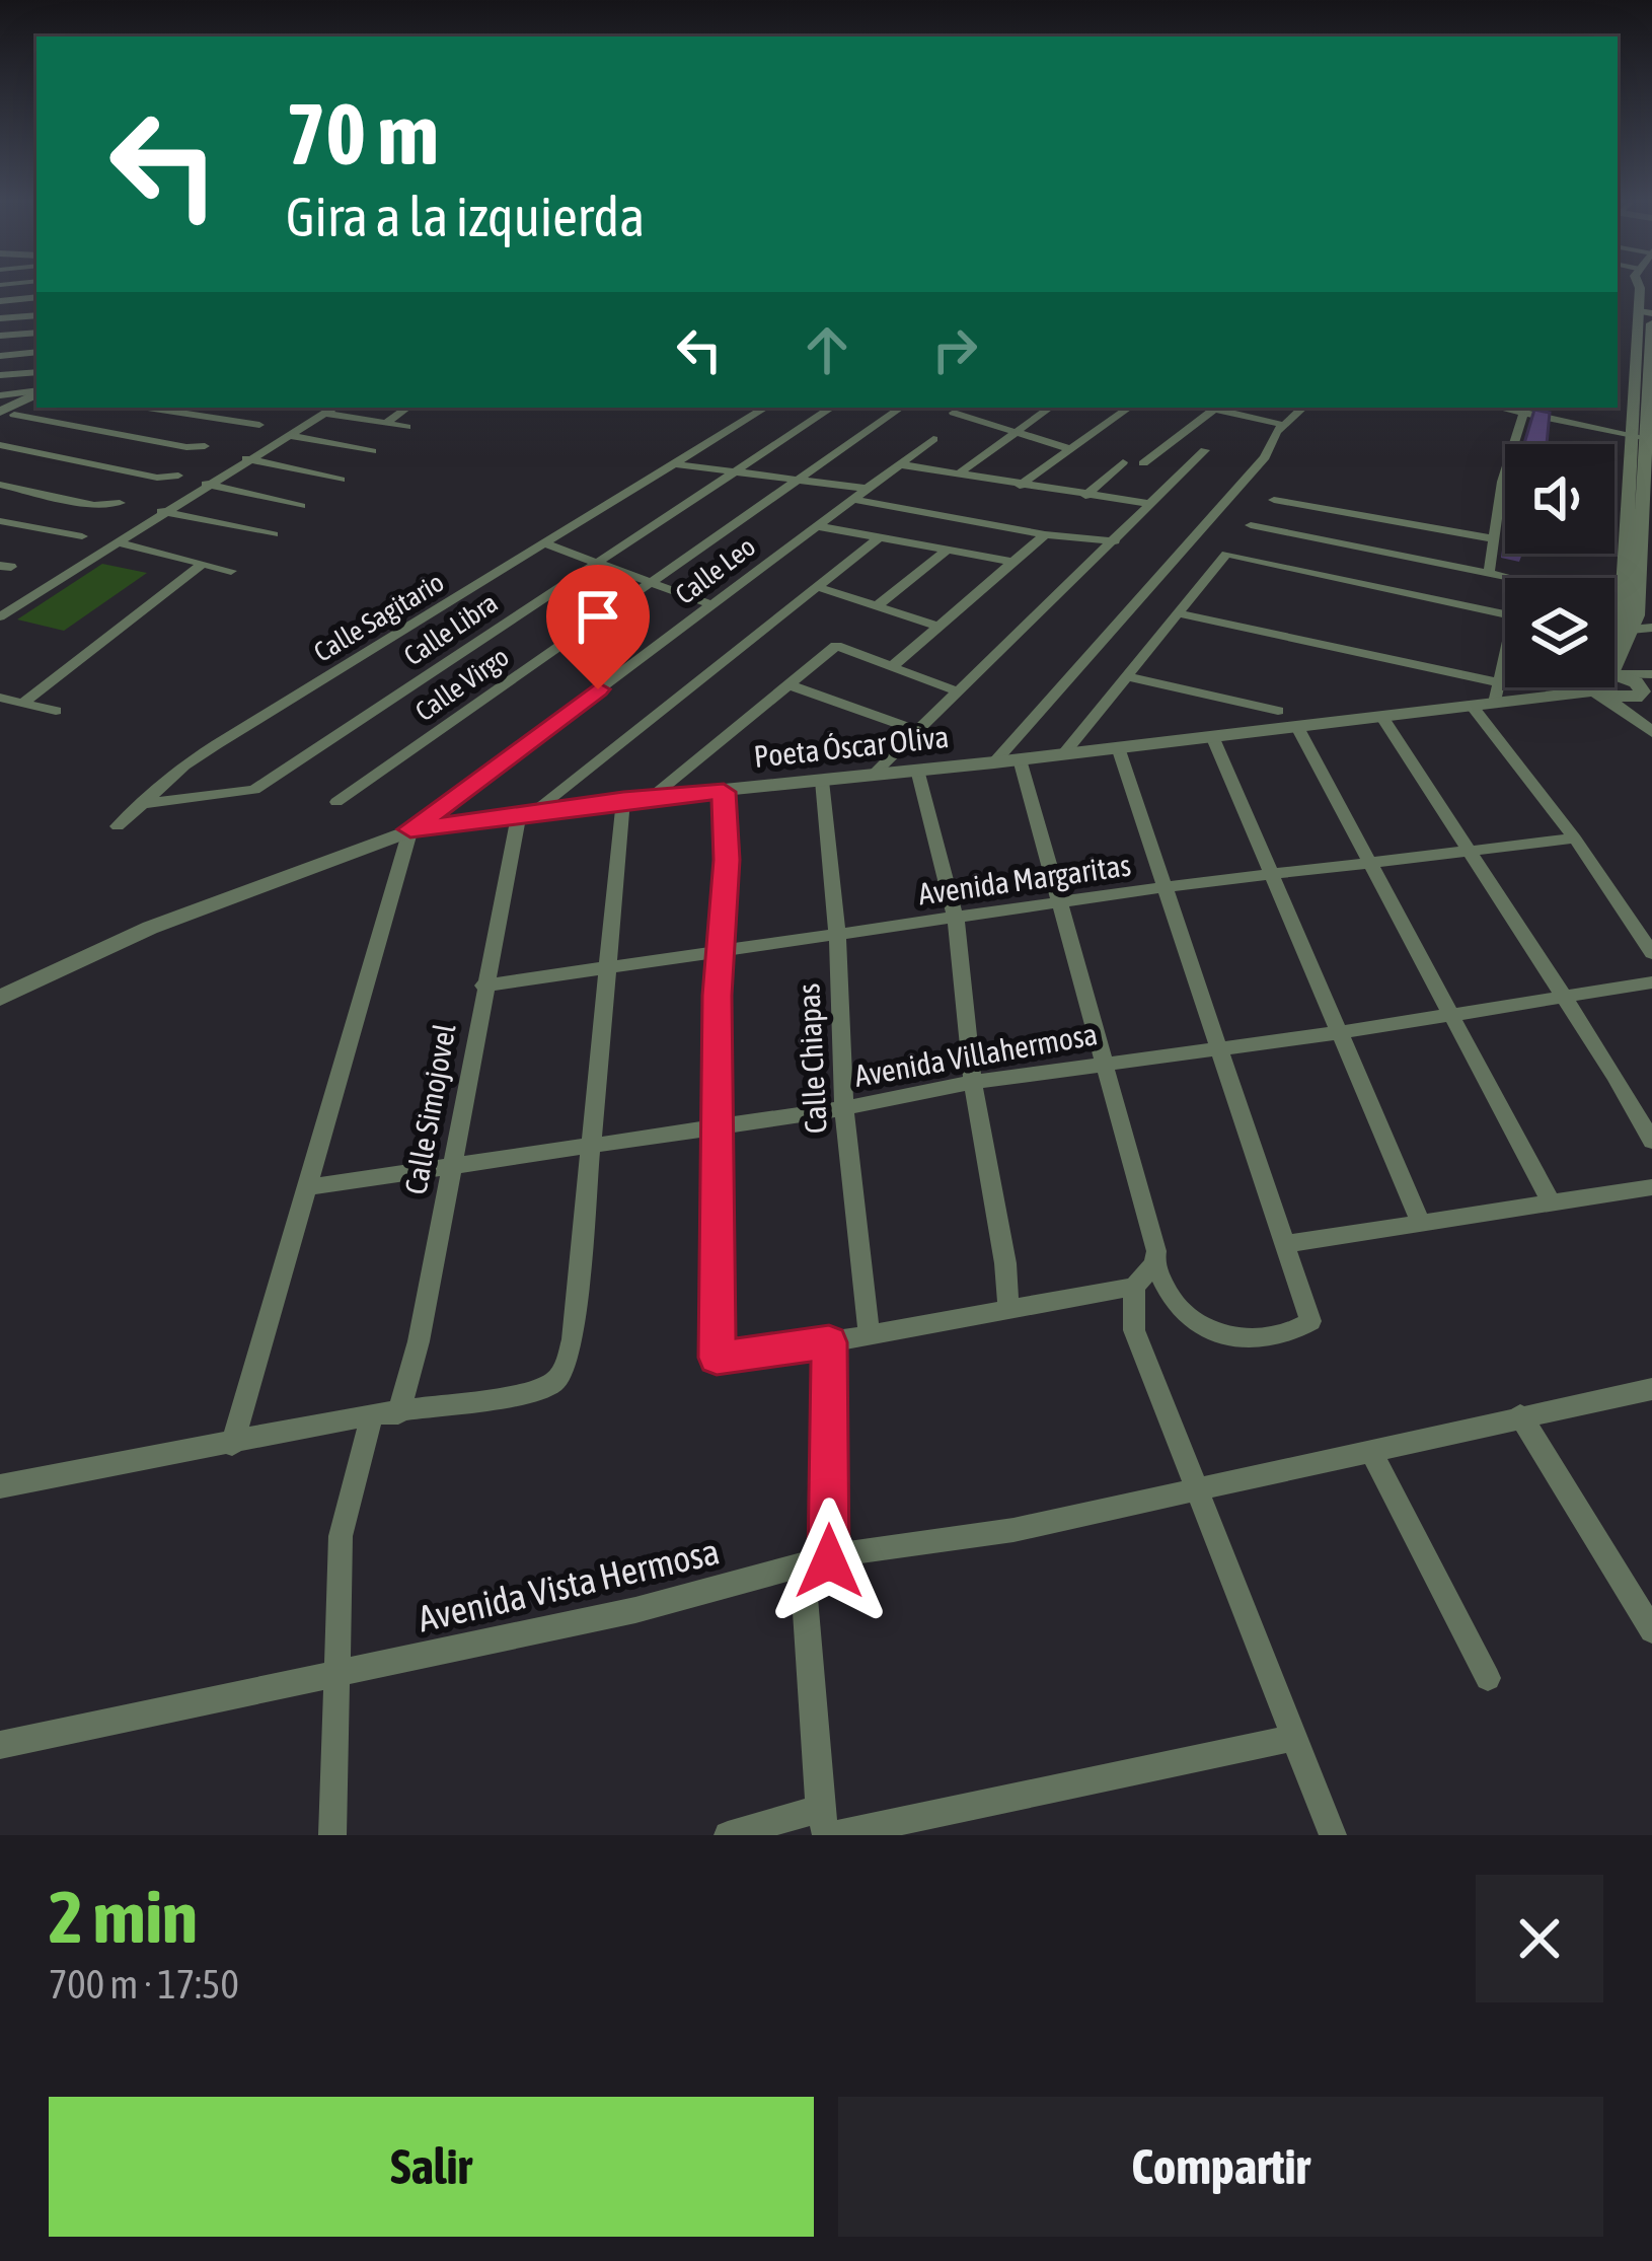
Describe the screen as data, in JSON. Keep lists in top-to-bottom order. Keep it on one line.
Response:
{"streets":{"street":["Calle Leo","Calle Sagitario","Calle Libra","Calle Virgo","Poeta Óscar Oliva","Avenida Margaritas","Avenida Villahermosa","Calle Chiapas","Calle Simojovel","Avenida Vista Hermosa"]},"crossings":[["Calle Leo","Poeta Óscar Oliva"],["Calle Sagitario","Calle Libra"],["Poeta Óscar Oliva","Calle Chiapas"],["Poeta Óscar Oliva","Calle Simojovel"],["Avenida Margaritas","Calle Chiapas"],["Avenida Margaritas","Calle Simojovel"],["Avenida Villahermosa","Calle Chiapas"],["Avenida Villahermosa","Calle Simojovel"],["Calle Simojovel","Avenida Vista Hermosa"]],"page":{"turn":["70 m","Gira a la izquierda"],"heading":["2 min","700 m · 17:50"],"buttons":["Salir","Compartir"]}}
